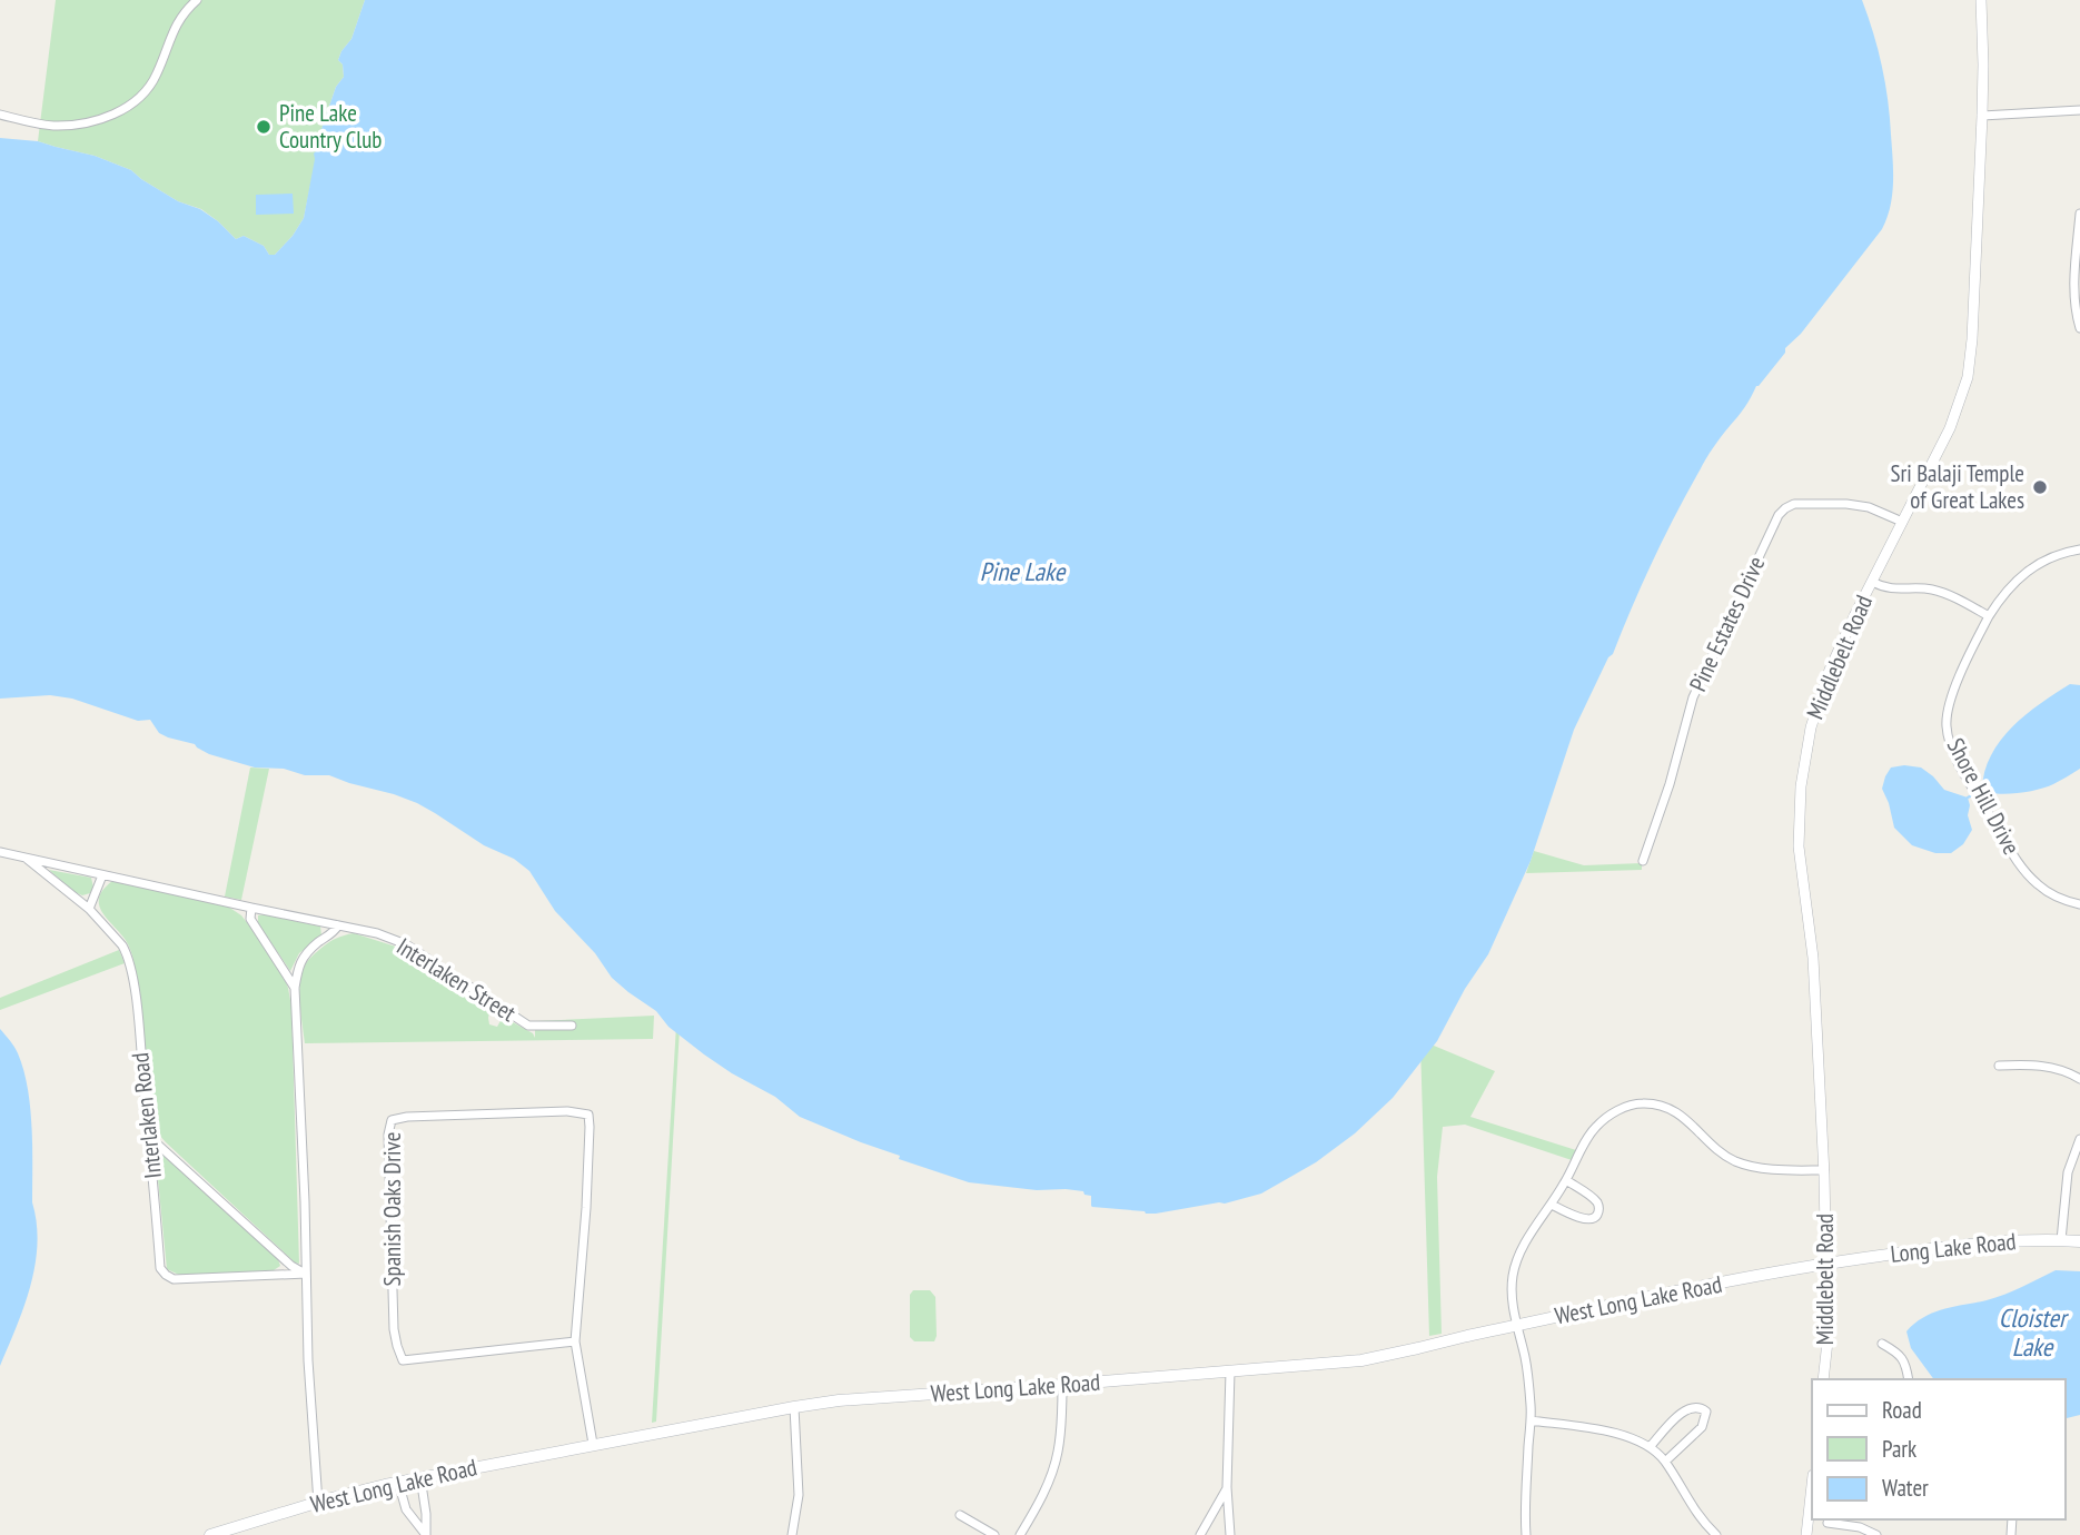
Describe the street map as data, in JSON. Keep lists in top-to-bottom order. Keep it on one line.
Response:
{"streets":{"main road":["Long Lake Road","West Long Lake Road"],"street":["Pine Estates Drive","Middlebelt Road","Shore Hill Drive","Interlaken Street","Interlaken Road","Spanish Oaks Drive"]},"crossings":[["Pine Estates Drive","Middlebelt Road"],["Middlebelt Road","Long Lake Road"],["Middlebelt Road","West Long Lake Road"],["Interlaken Street","Interlaken Road"],["Spanish Oaks Drive","West Long Lake Road"],["Long Lake Road","West Long Lake Road"]],"water":["Pine Lake","Cloister Lake"],"places":["Pine Lake Country Club","Sri Balaji Temple of Great Lakes"],"legend":["Road","Park","Water"]}
